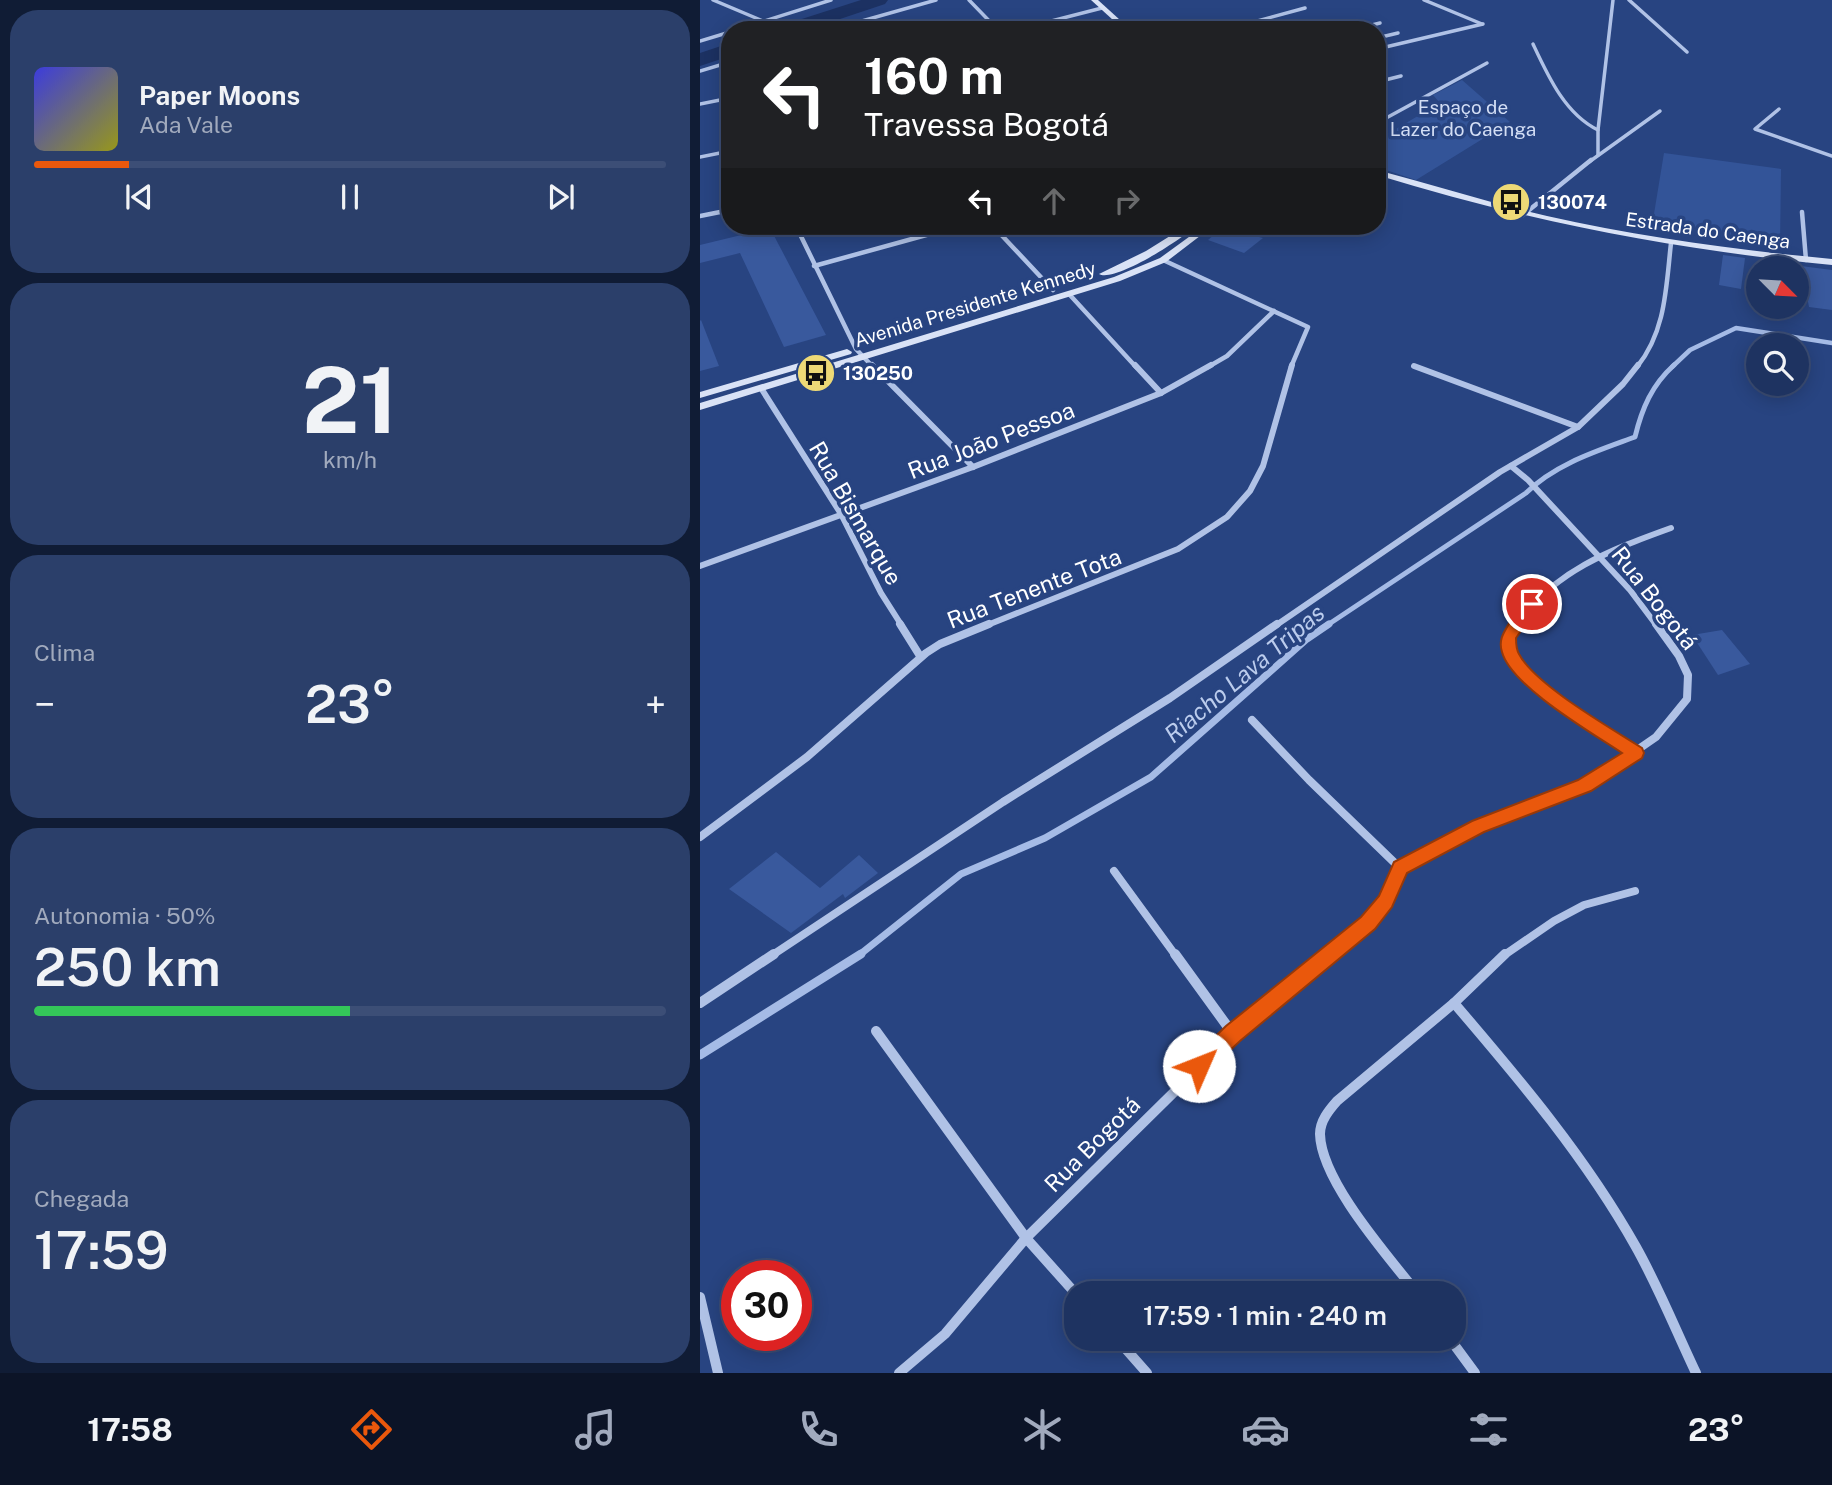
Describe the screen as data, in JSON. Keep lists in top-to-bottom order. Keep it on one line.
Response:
{"streets":{"main road":["Estrada do Caenga","Avenida Presidente Kennedy"],"street":["Rua João Pessoa","Rua Bismarque","Rua Tenente Tota","Rua Bogotá"]},"crossings":[["Avenida Presidente Kennedy","Rua Bismarque"],["Rua João Pessoa","Rua Bismarque"],["Rua João Pessoa","Rua Tenente Tota"],["Rua Bismarque","Rua Tenente Tota"]],"water":["Riacho Lava Tripas"],"parks":["Espaço de Lazer do Caenga"],"places":{"bus stop":["130074","130250"]},"north":"bottom right","page":{"turn":["160 m","Travessa Bogotá"],"song":["Paper Moons","Ada Vale"],"tile":[["21","km/h"],"Clima",["Autonomia · 50%","250 km"],["Chegada","17:59"]],"heat":["−","23°","+"],"limit":"30","trip":"17:59 · 1 min · 240 m","tabs":["17:58","23°"]}}
